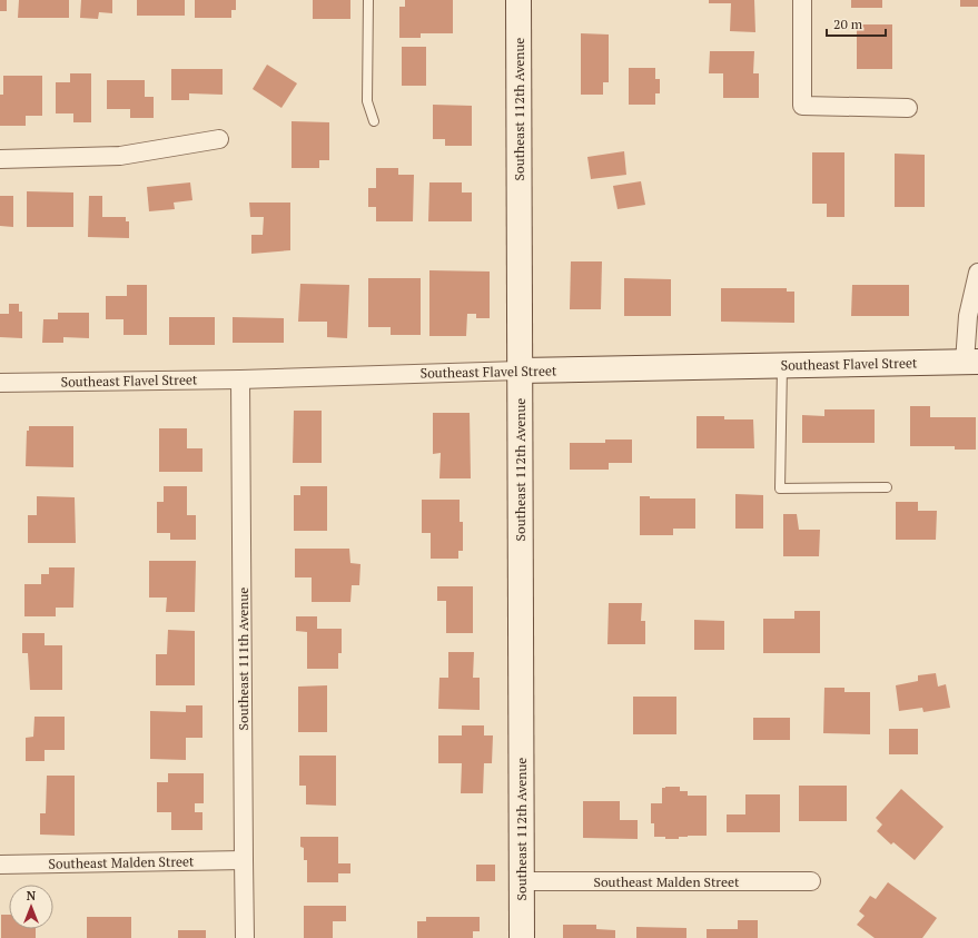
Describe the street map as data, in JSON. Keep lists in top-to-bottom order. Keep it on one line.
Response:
{"streets":{"main road":["Southeast 112th Avenue","Southeast Flavel Street"],"street":["Southeast 111th Avenue","Southeast Malden Street"]},"crossings":[["Southeast 112th Avenue","Southeast Flavel Street"],["Southeast 112th Avenue","Southeast Malden Street"],["Southeast Flavel Street","Southeast 111th Avenue"],["Southeast 111th Avenue","Southeast Malden Street"]],"scale_bar":"20 m","north":"top"}
